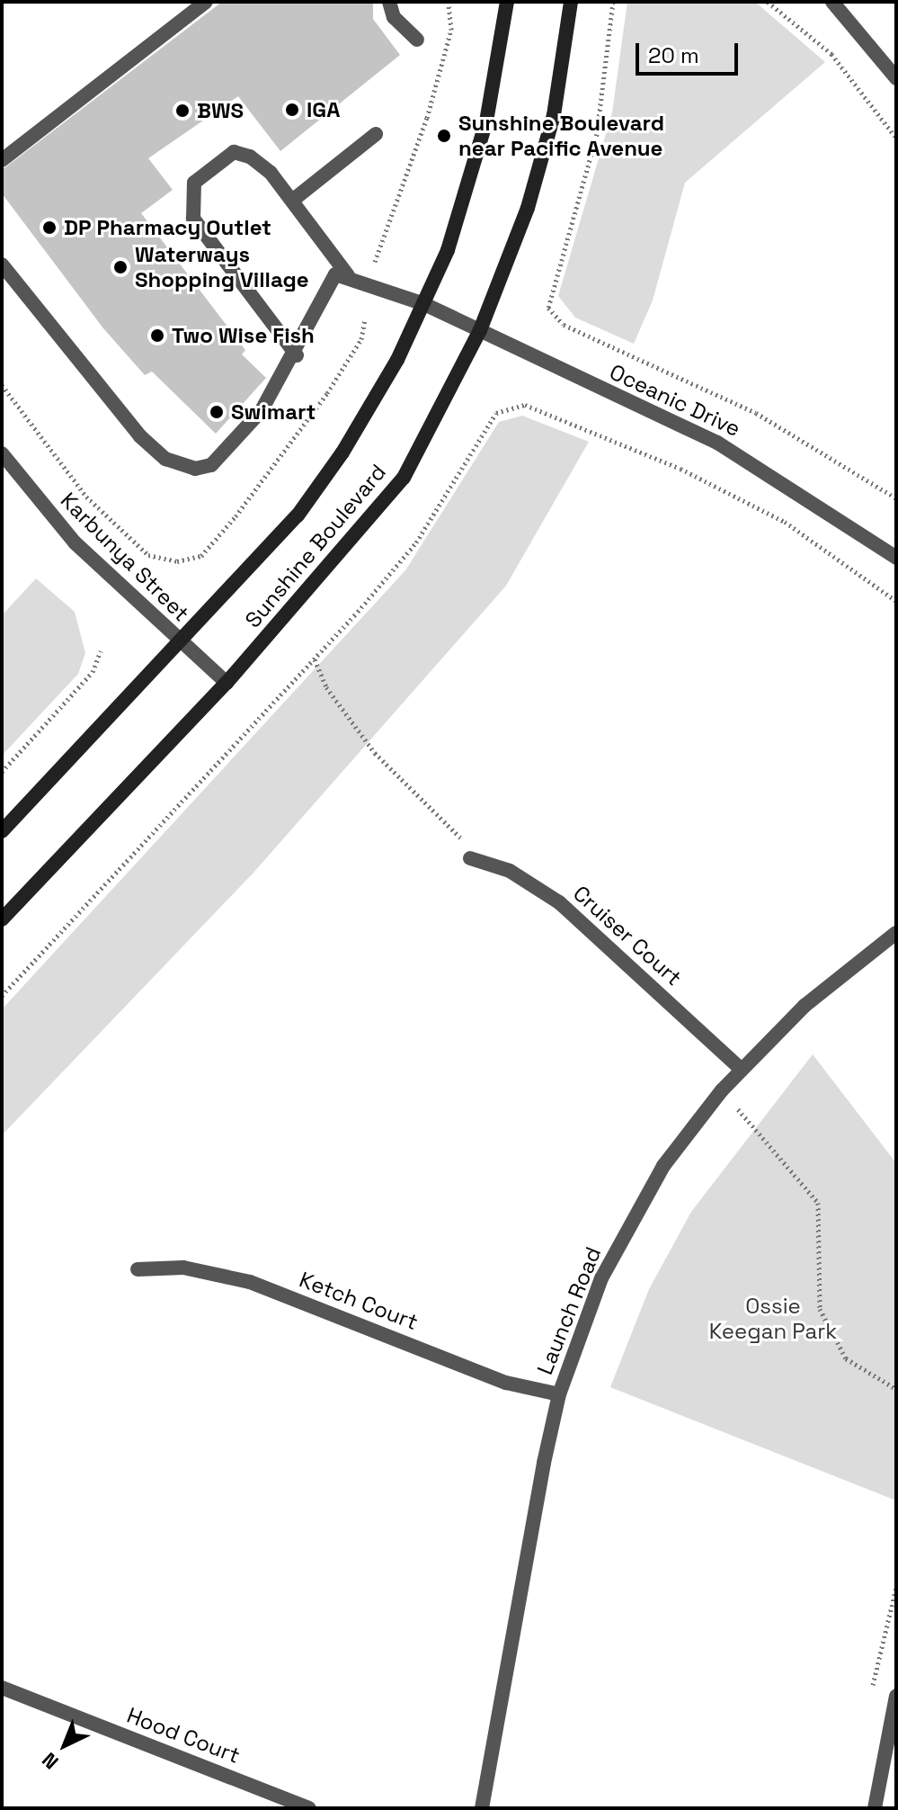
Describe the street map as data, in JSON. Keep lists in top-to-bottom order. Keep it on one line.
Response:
{"streets":{"main road":["Sunshine Boulevard"],"street":["Oceanic Drive","Karbunya Street","Cruiser Court","Ketch Court","Launch Road","Hood Court"]},"crossings":[["Oceanic Drive","Sunshine Boulevard"],["Sunshine Boulevard","Karbunya Street"],["Cruiser Court","Launch Road"],["Ketch Court","Launch Road"]],"parks":["Ossie Keegan Park"],"places":["IGA","BWS","Sunshine Boulevard near Pacific Avenue","DP Pharmacy Outlet","Waterways Shopping Village","Two Wise Fish","Swimart"],"scale_bar":"20 m","north":"bottom left"}
